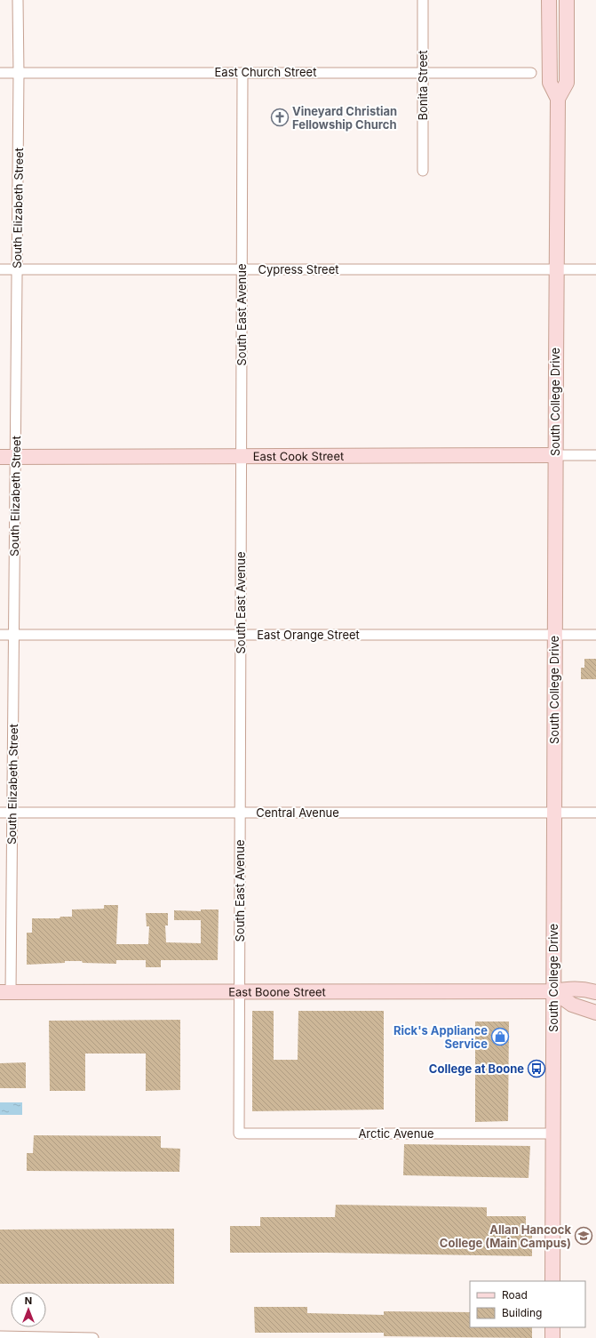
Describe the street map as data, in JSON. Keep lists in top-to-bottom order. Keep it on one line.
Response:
{"streets":{"street":["East Church Street","Bonita Street","South Elizabeth Street","Cypress Street","South East Avenue","South College Drive","East Cook Street","East Orange Street","Central Avenue","East Boone Street","Arctic Avenue"]},"crossings":[["East Church Street","Bonita Street"],["East Church Street","South Elizabeth Street"],["East Church Street","South East Avenue"],["South Elizabeth Street","Cypress Street"],["South Elizabeth Street","East Cook Street"],["South Elizabeth Street","East Orange Street"],["South Elizabeth Street","Central Avenue"],["South Elizabeth Street","East Boone Street"],["Cypress Street","South East Avenue"],["Cypress Street","South College Drive"],["South East Avenue","East Cook Street"],["South East Avenue","East Orange Street"],["South East Avenue","Central Avenue"],["South East Avenue","East Boone Street"],["South East Avenue","Arctic Avenue"],["South College Drive","East Cook Street"],["South College Drive","East Orange Street"],["South College Drive","Central Avenue"],["South College Drive","East Boone Street"],["South College Drive","Arctic Avenue"]],"places":{"church":["Vineyard Christian Fellowship Church"],"shop":["Rick's Appliance Service"],"bus stop":["College at Boone"],"school or university":["Allan Hancock College (Main Campus)"]},"legend":["Road","Building"],"north":"top"}
